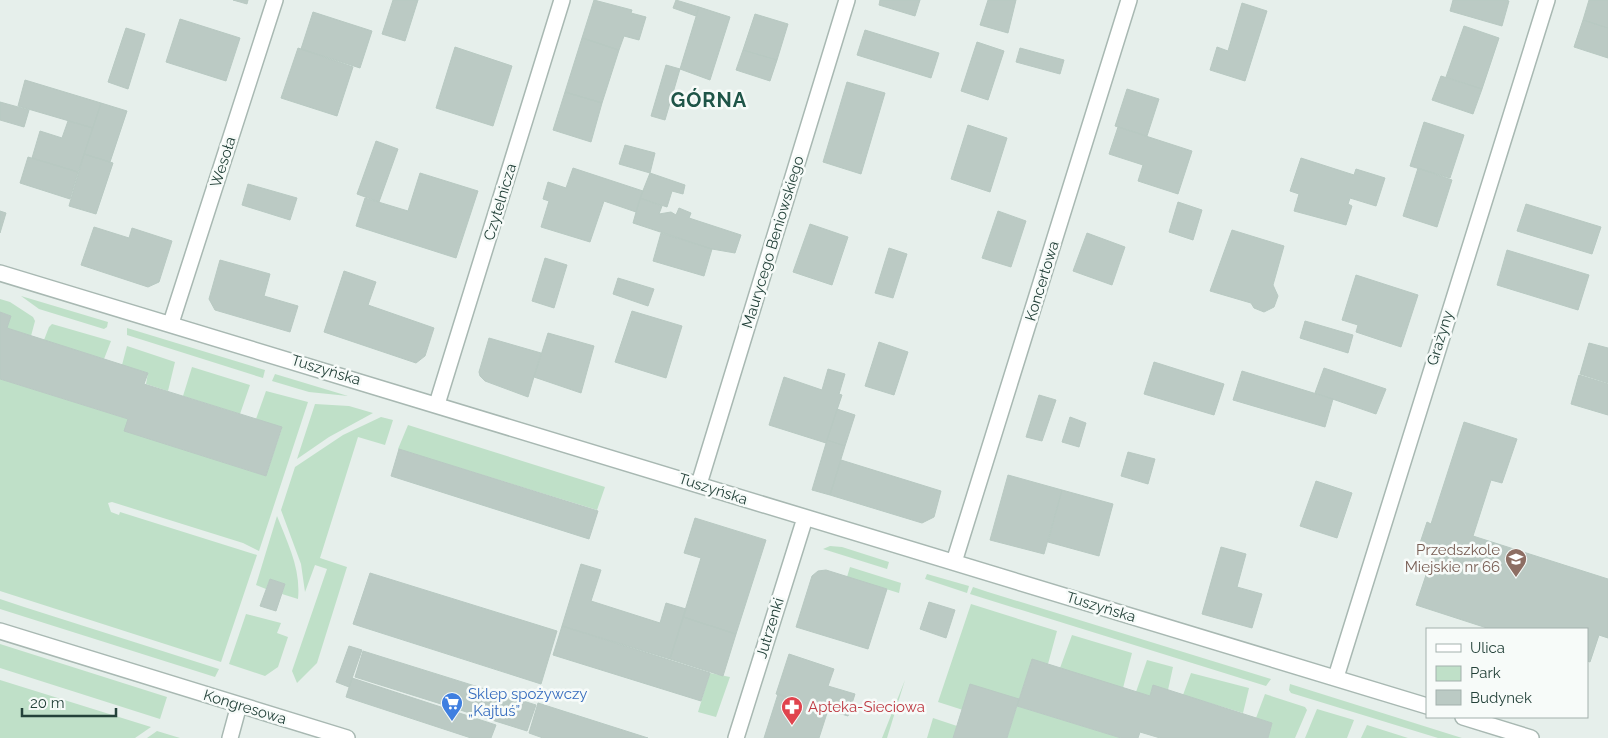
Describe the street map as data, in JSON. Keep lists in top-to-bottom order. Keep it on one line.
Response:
{"streets":{"street":["Wesoła","Czytelnicza","Maurycego Beniowskiego","Koncertowa","Grażyny","Tuszyńska","Jutrzenki","Kongresowa"]},"crossings":[["Wesoła","Tuszyńska"],["Czytelnicza","Tuszyńska"],["Maurycego Beniowskiego","Tuszyńska"],["Koncertowa","Tuszyńska"],["Grażyny","Tuszyńska"],["Tuszyńska","Jutrzenki"]],"districts":["GÓRNA"],"places":{"school or university":["Przedszkole Miejskie nr 66"],"supermarket":["Sklep spożywczy „Kajtuś”"],"pharmacy":["Apteka-Sieciowa"]},"legend":["Ulica","Park","Budynek"],"scale_bar":"20 m"}
